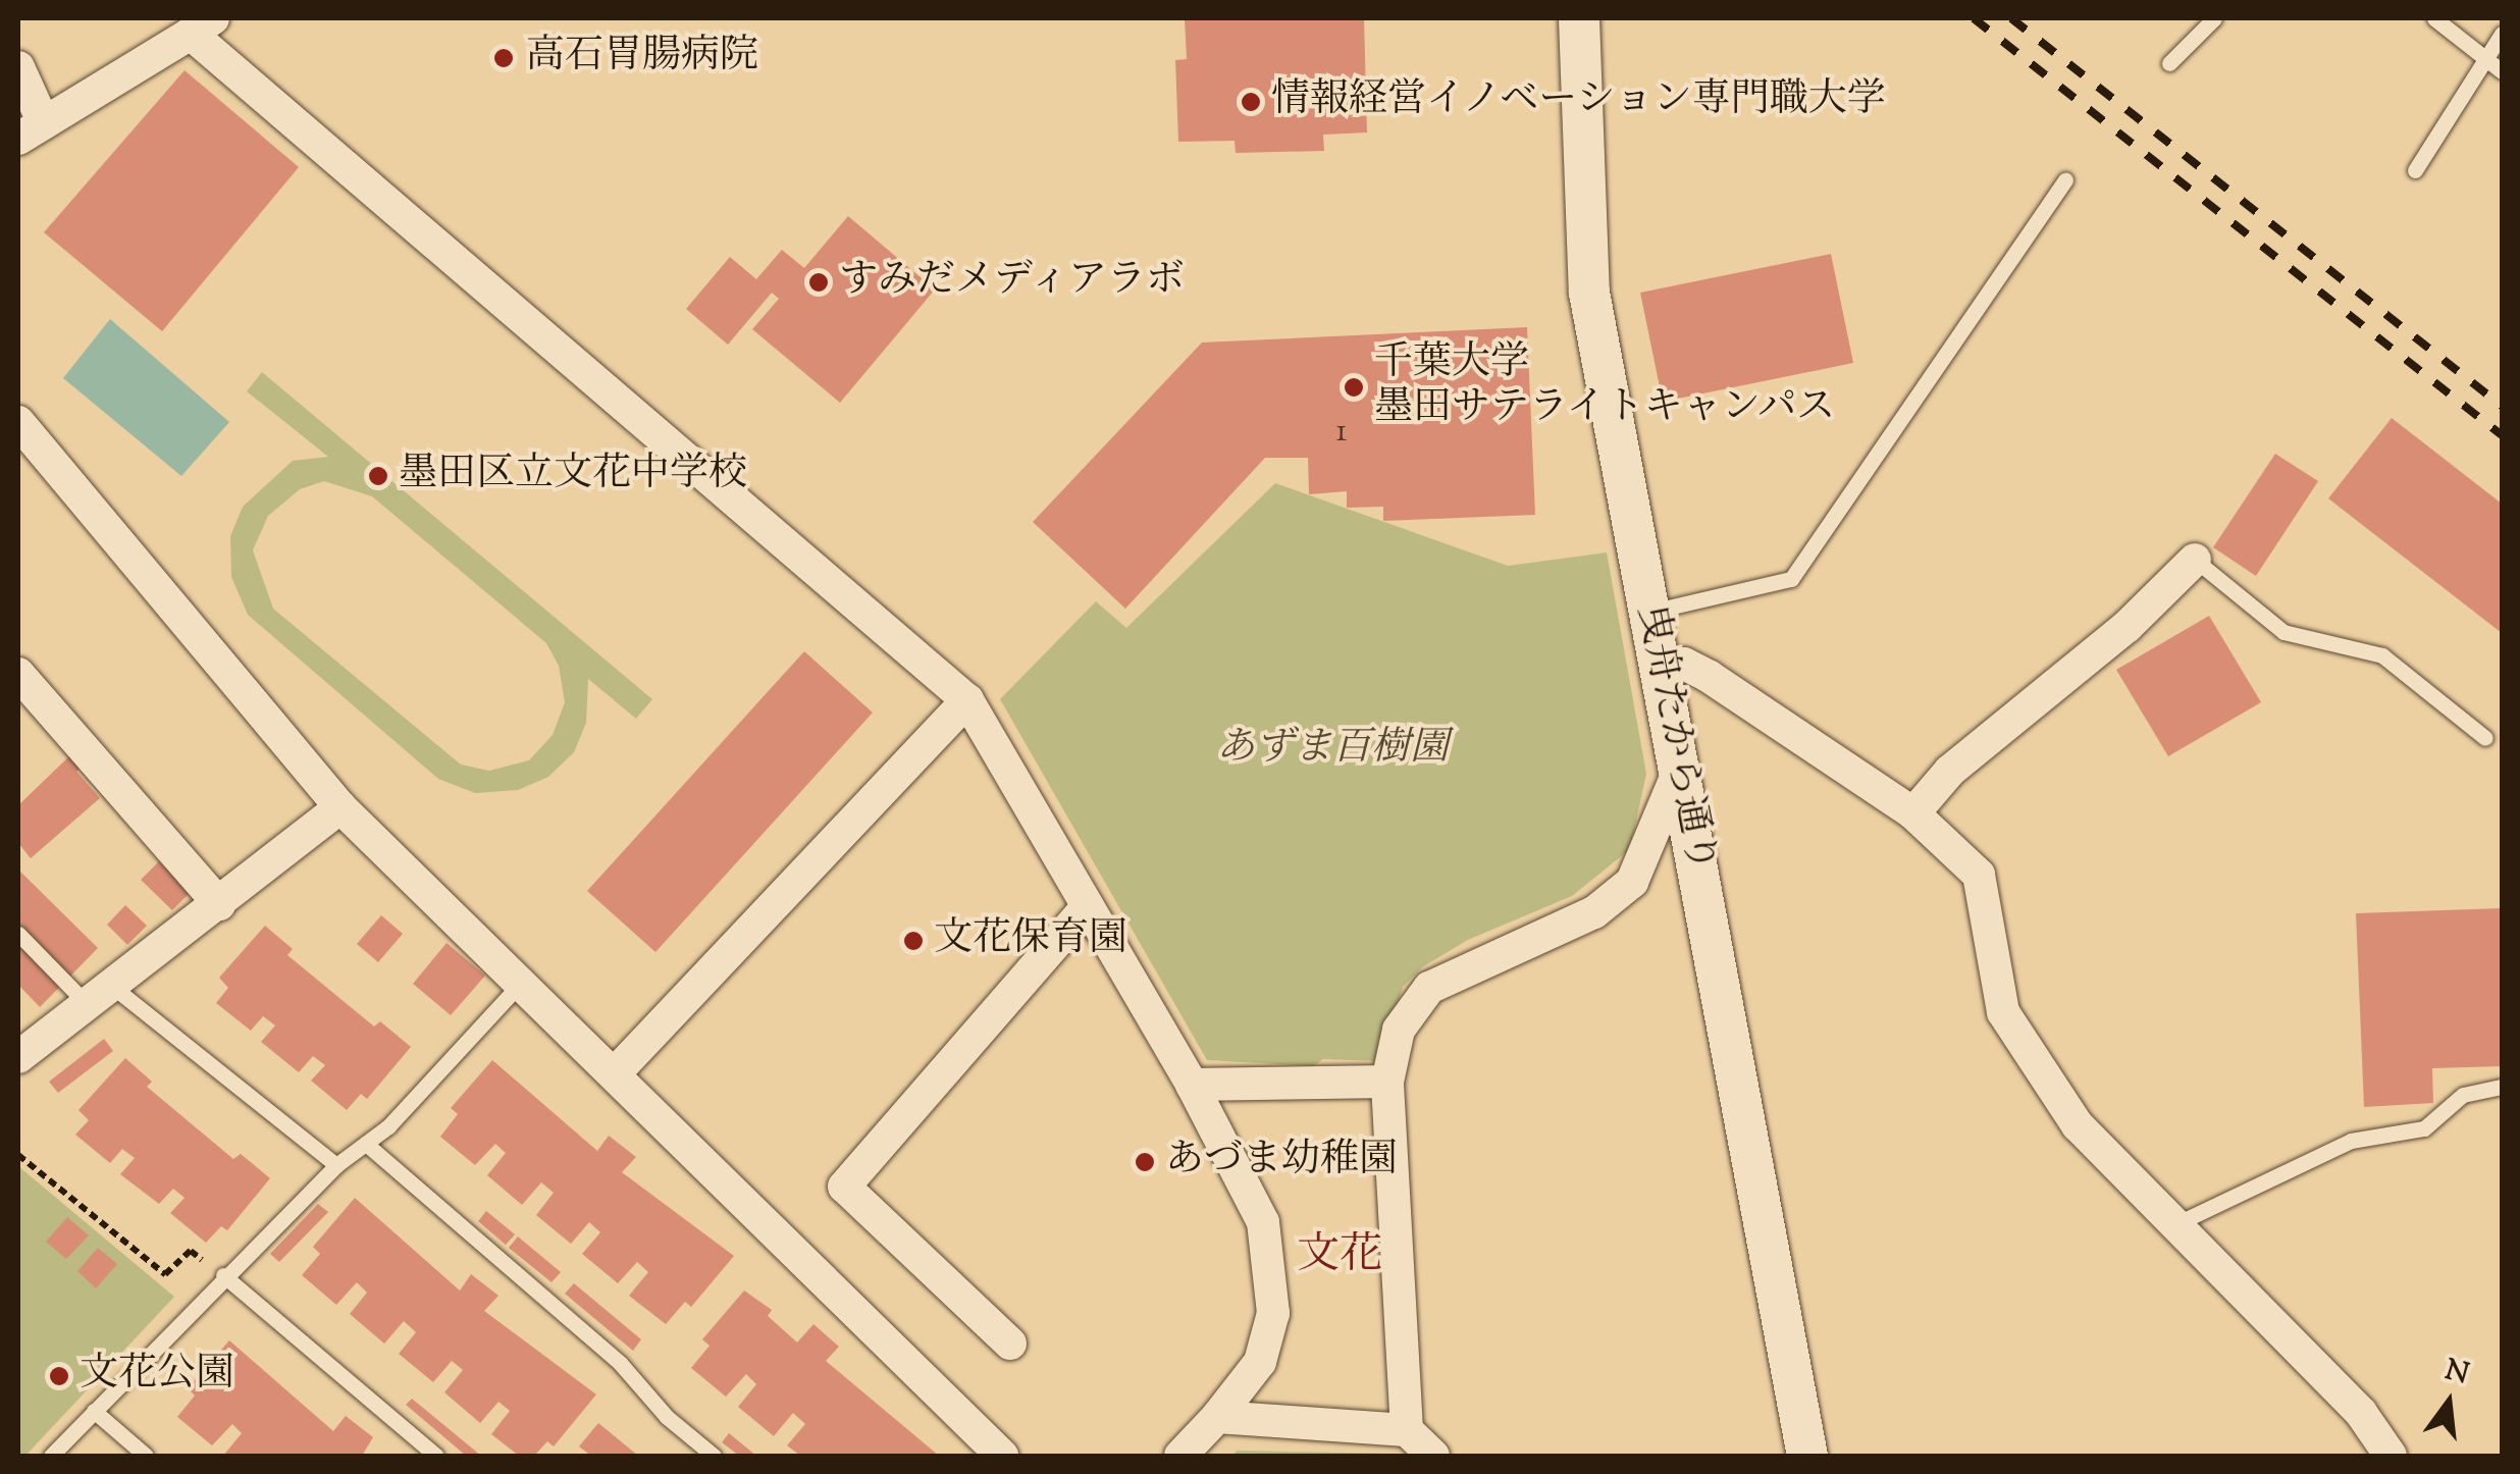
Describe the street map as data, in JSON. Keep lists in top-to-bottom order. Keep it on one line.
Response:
{"streets":{"street":["曳舟たから通り"]},"districts":["文花"],"parks":["あずま百樹園"],"places":["高石胃腸病院","情報経営イノベーション専門職大学","すみだメディアラボ","千葉大学 墨田サテライトキャンパス","墨田区立文花中学校","文花保育園","あづま幼稚園","文花公園"],"house_numbers":["1"],"north":"top"}
